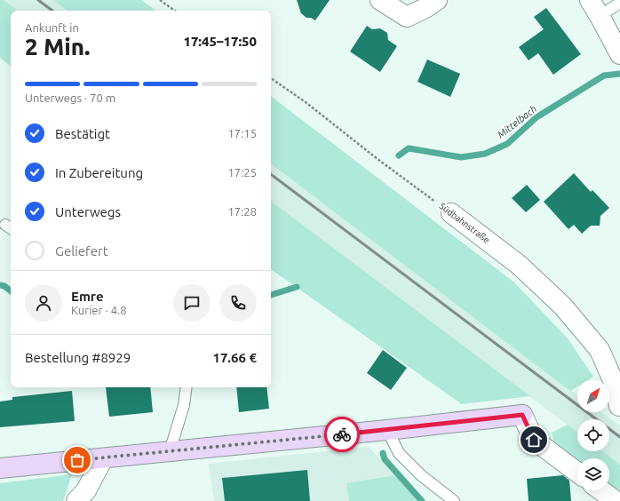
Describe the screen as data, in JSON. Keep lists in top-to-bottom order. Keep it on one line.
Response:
{"streets":{"street":["Südbahnstraße"]},"water":["Mittelbach"],"north":"top right","page":{"heading":["2 Min.","Ankunft in","17:45–17:50"],"panel":["Emre","Kurier · 4.8","Bestellung #8929","17.66 €"],"bar":"Unterwegs · 70 m","list":[["Bestätigt","17:15"],["In Zubereitung","17:25"],["Unterwegs","17:28"],"Geliefert"]}}
